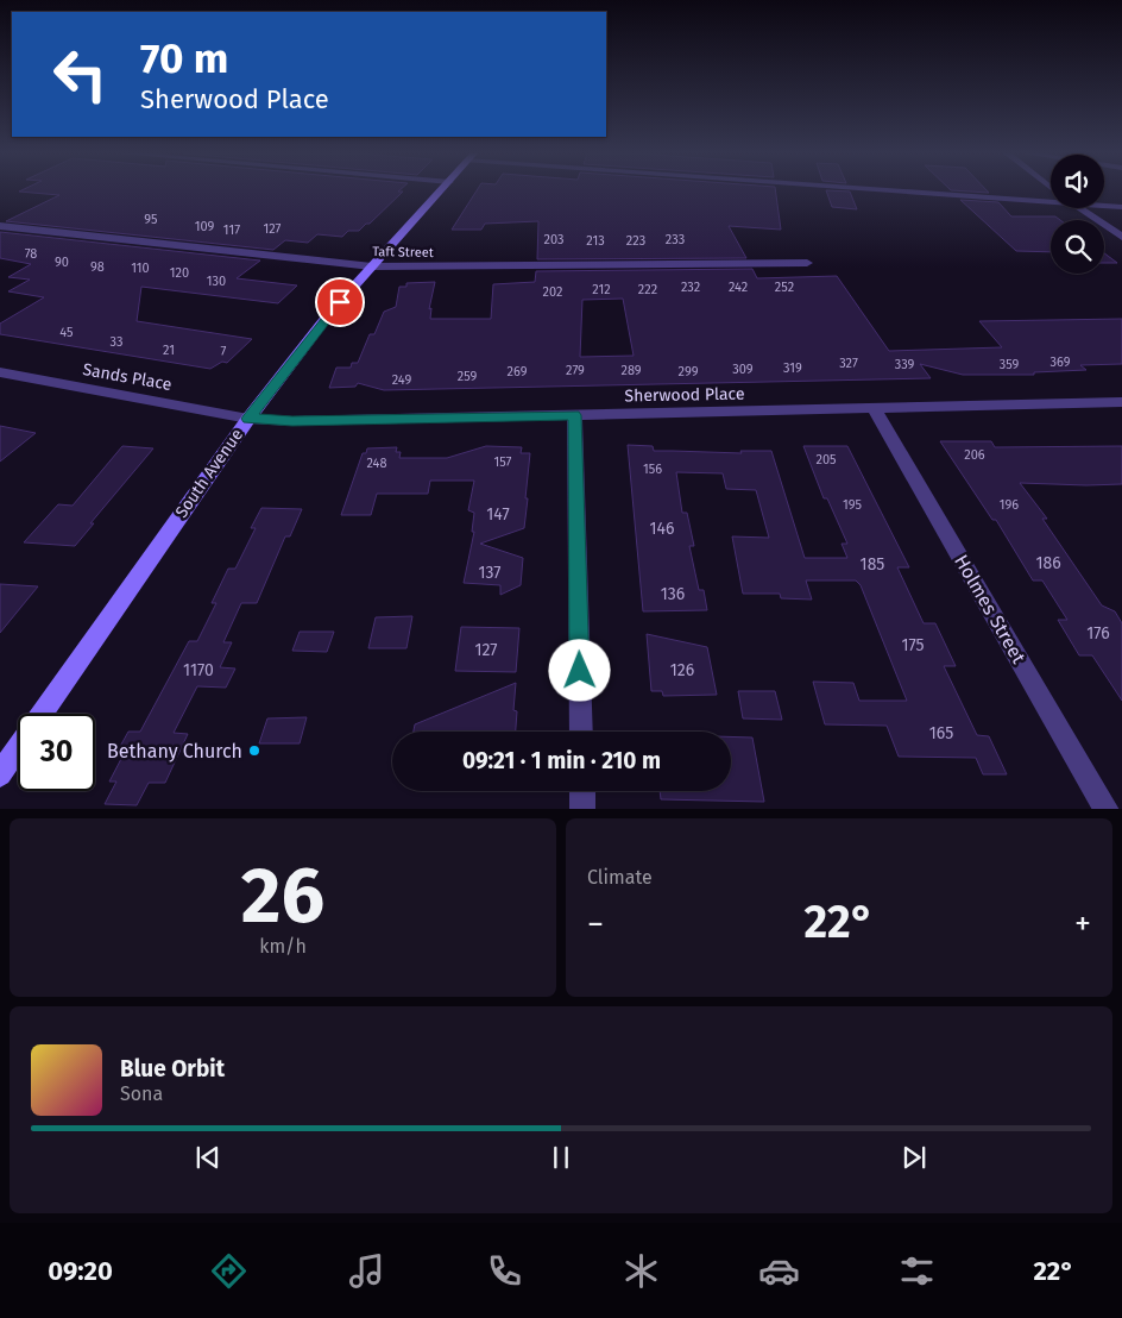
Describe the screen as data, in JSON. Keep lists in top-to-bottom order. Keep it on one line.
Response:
{"streets":{"main road":["South Avenue"],"street":["Taft Street","Sands Place","Sherwood Place","Holmes Street"]},"crossings":[["Taft Street","South Avenue"],["Sands Place","Sherwood Place"],["Sands Place","South Avenue"],["Sherwood Place","South Avenue"],["Sherwood Place","Holmes Street"]],"places":["Bethany Church"],"house_numbers":["95","109","127","117","203","233","213","223","78","90","98","110","120","130","232","242","252","212","222","202","45","33","21","7","369","327","339","359","319","309","279","289","269","299","259","249","206","205","157","248","156","195","196","147","146","186","185","137","136","176","175","127","1170","126","165"],"page":{"turn":["70 m","Sherwood Place"],"limit":"30","trip":"09:21 · 1 min · 210 m","tile":[["26","km/h"],"Climate"],"heat":["−","22°","+"],"song":["Blue Orbit","Sona"],"tabs":["09:20","22°"]}}
